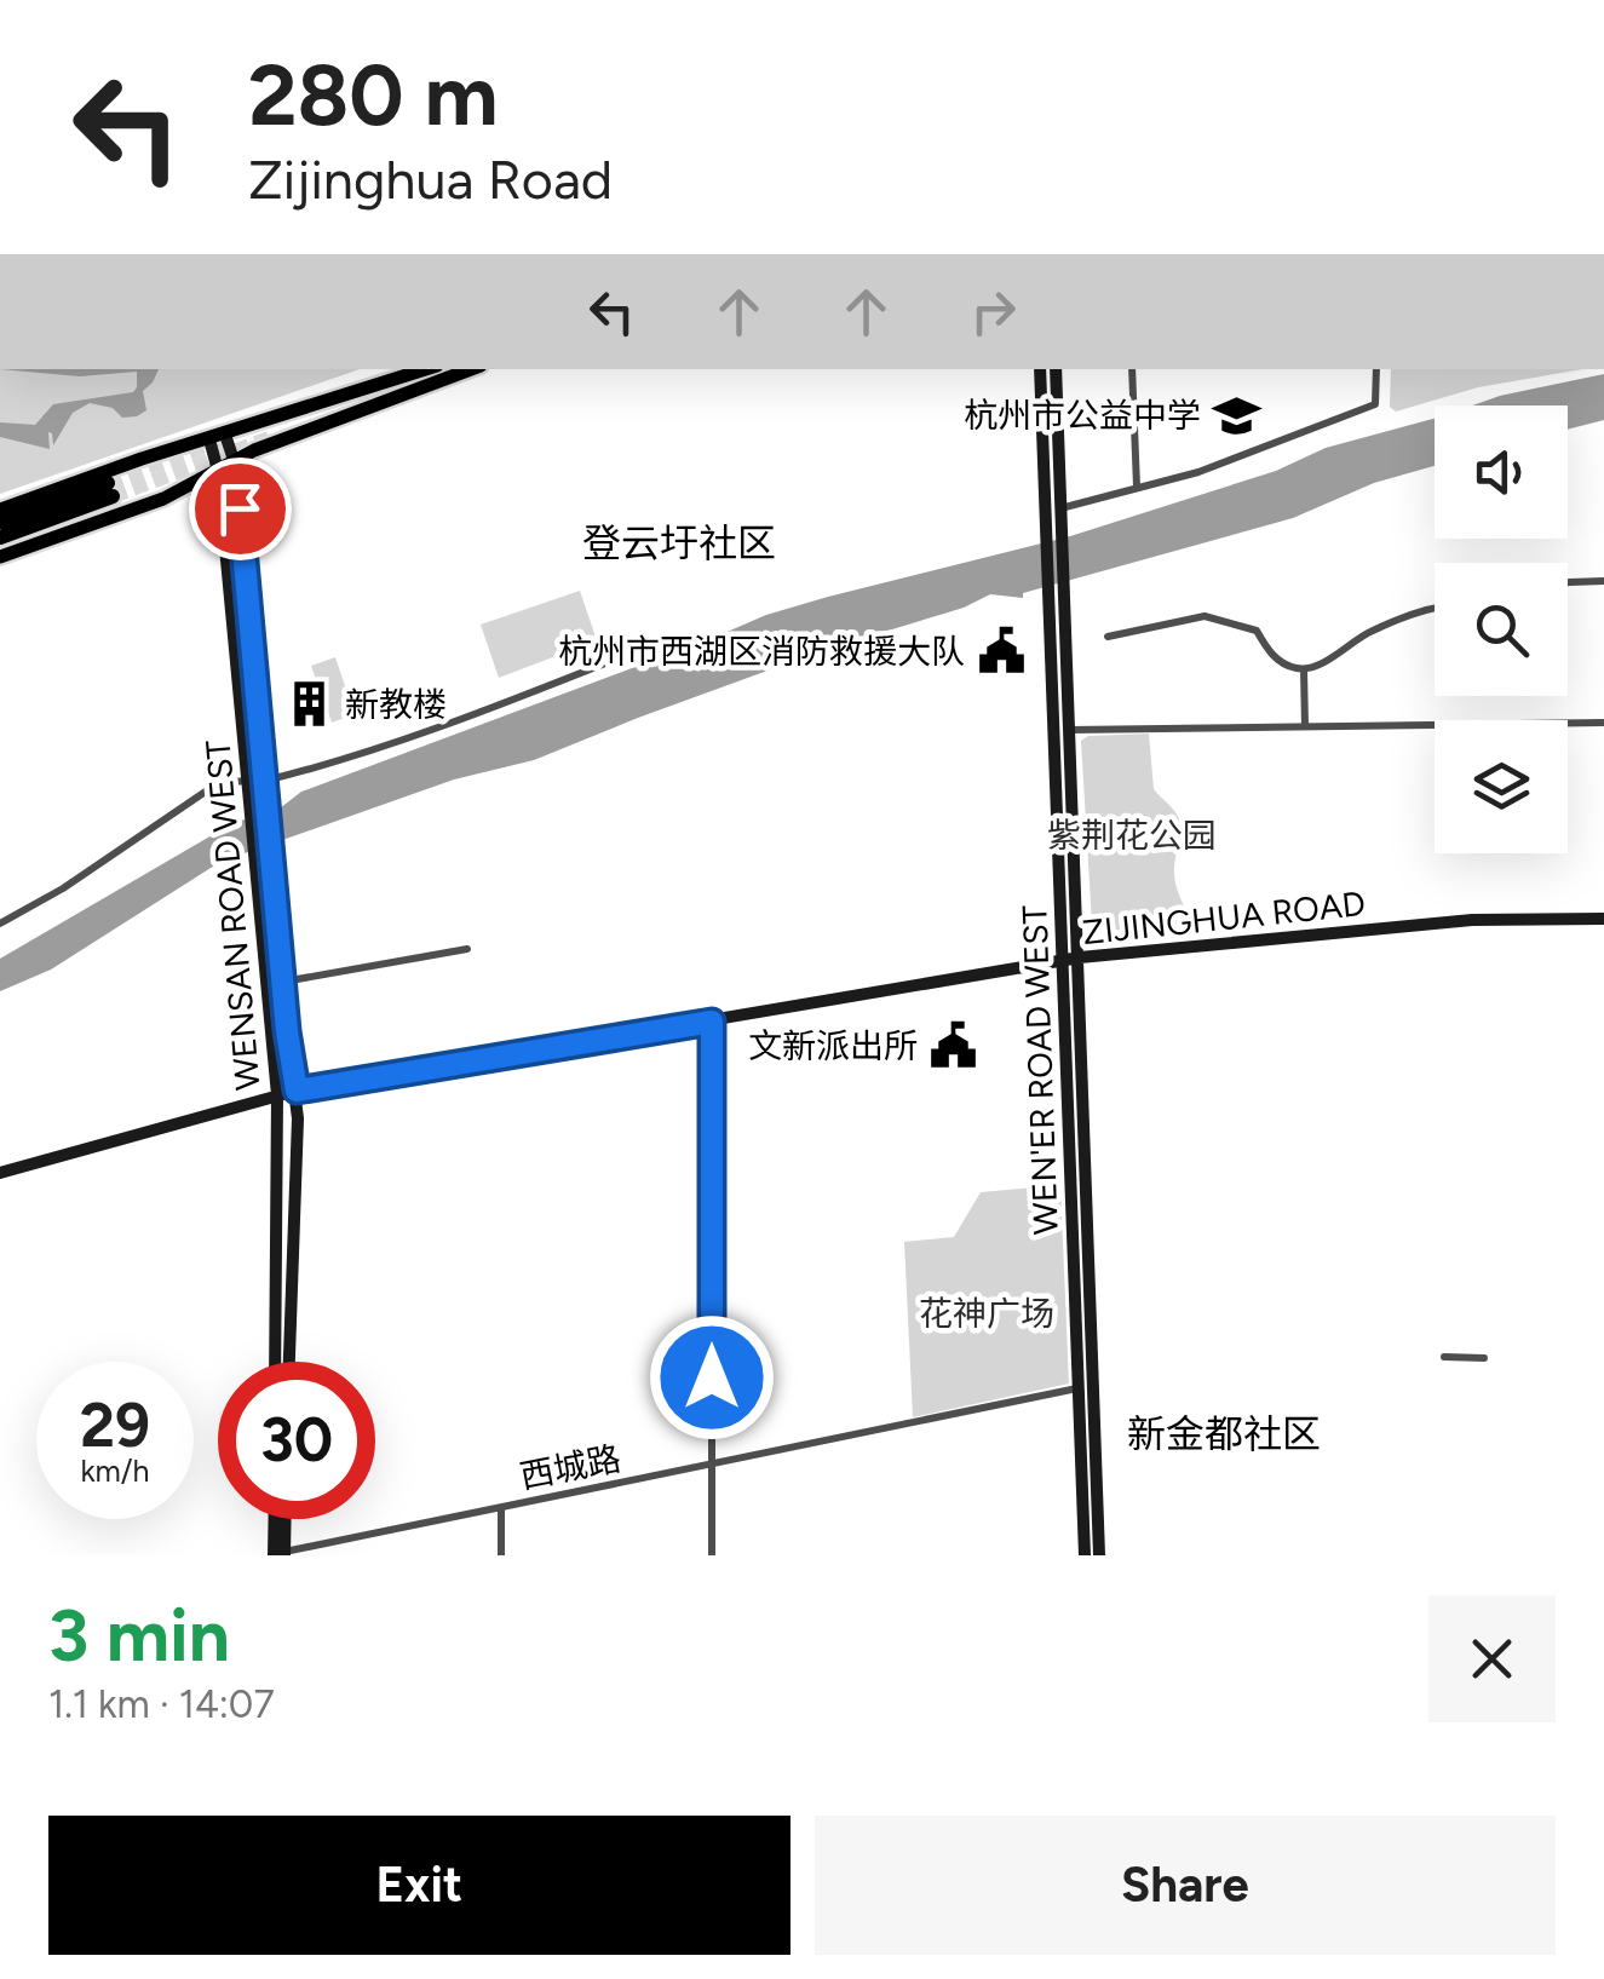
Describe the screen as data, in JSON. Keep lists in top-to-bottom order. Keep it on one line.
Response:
{"streets":{"main road":["WENSAN ROAD WEST","ZIJINGHUA ROAD","WEN'ER ROAD WEST"],"street":["西城路"]},"crossings":[["WENSAN ROAD WEST","ZIJINGHUA ROAD"],["ZIJINGHUA ROAD","WEN'ER ROAD WEST"],["WEN'ER ROAD WEST","西城路"]],"districts":["登云圩社区","新金都社区"],"parks":["紫荆花公园","花神广场"],"places":{"school or university":["杭州市公益中学"],"public building":["杭州市西湖区消防救援大队","文新派出所"],"building":["新教楼"]},"page":{"turn":["280 m","Zijinghua Road"],"speed":"29 km/h","limit":"30","heading":["3 min","1.1 km · 14:07"],"buttons":["Exit","Share"]}}
